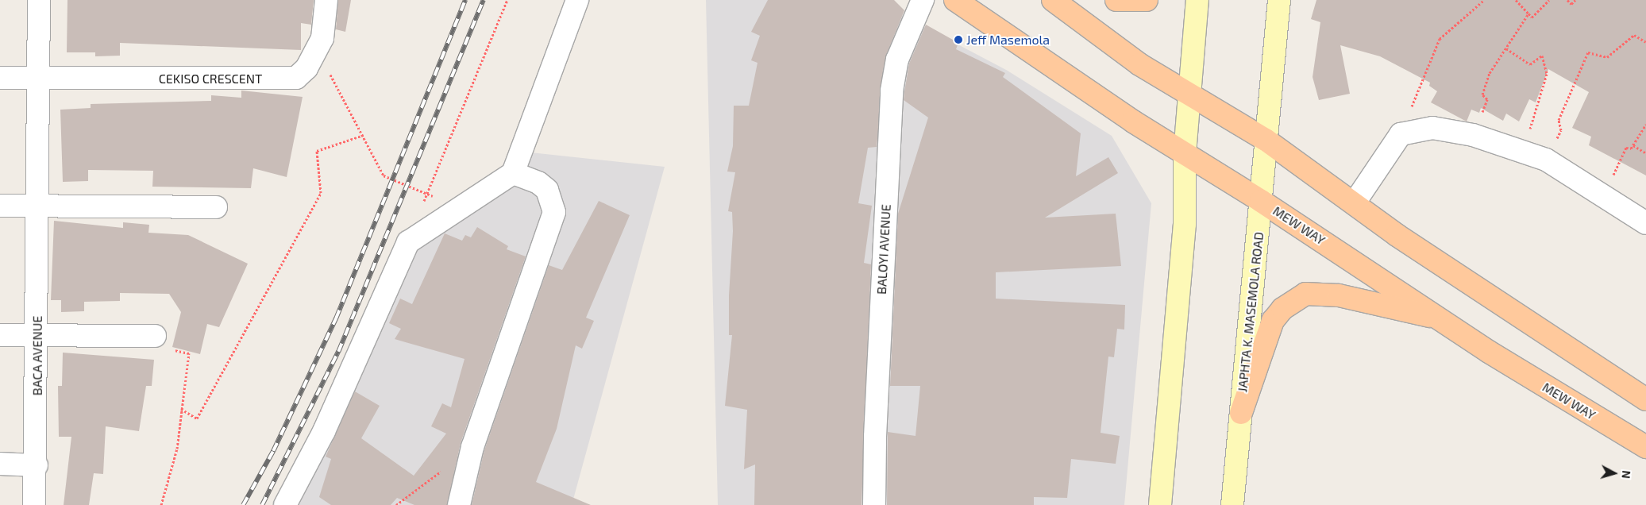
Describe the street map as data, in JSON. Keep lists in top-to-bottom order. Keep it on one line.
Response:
{"streets":{"main road":["MEW WAY","JAPHTA K. MASEMOLA ROAD"],"street":["CEKISO CRESCENT","BALOYI AVENUE","BACA AVENUE"]},"crossings":[["CEKISO CRESCENT","BACA AVENUE"],["MEW WAY","JAPHTA K. MASEMOLA ROAD"]],"places":["Jeff Masemola"],"north":"right"}
